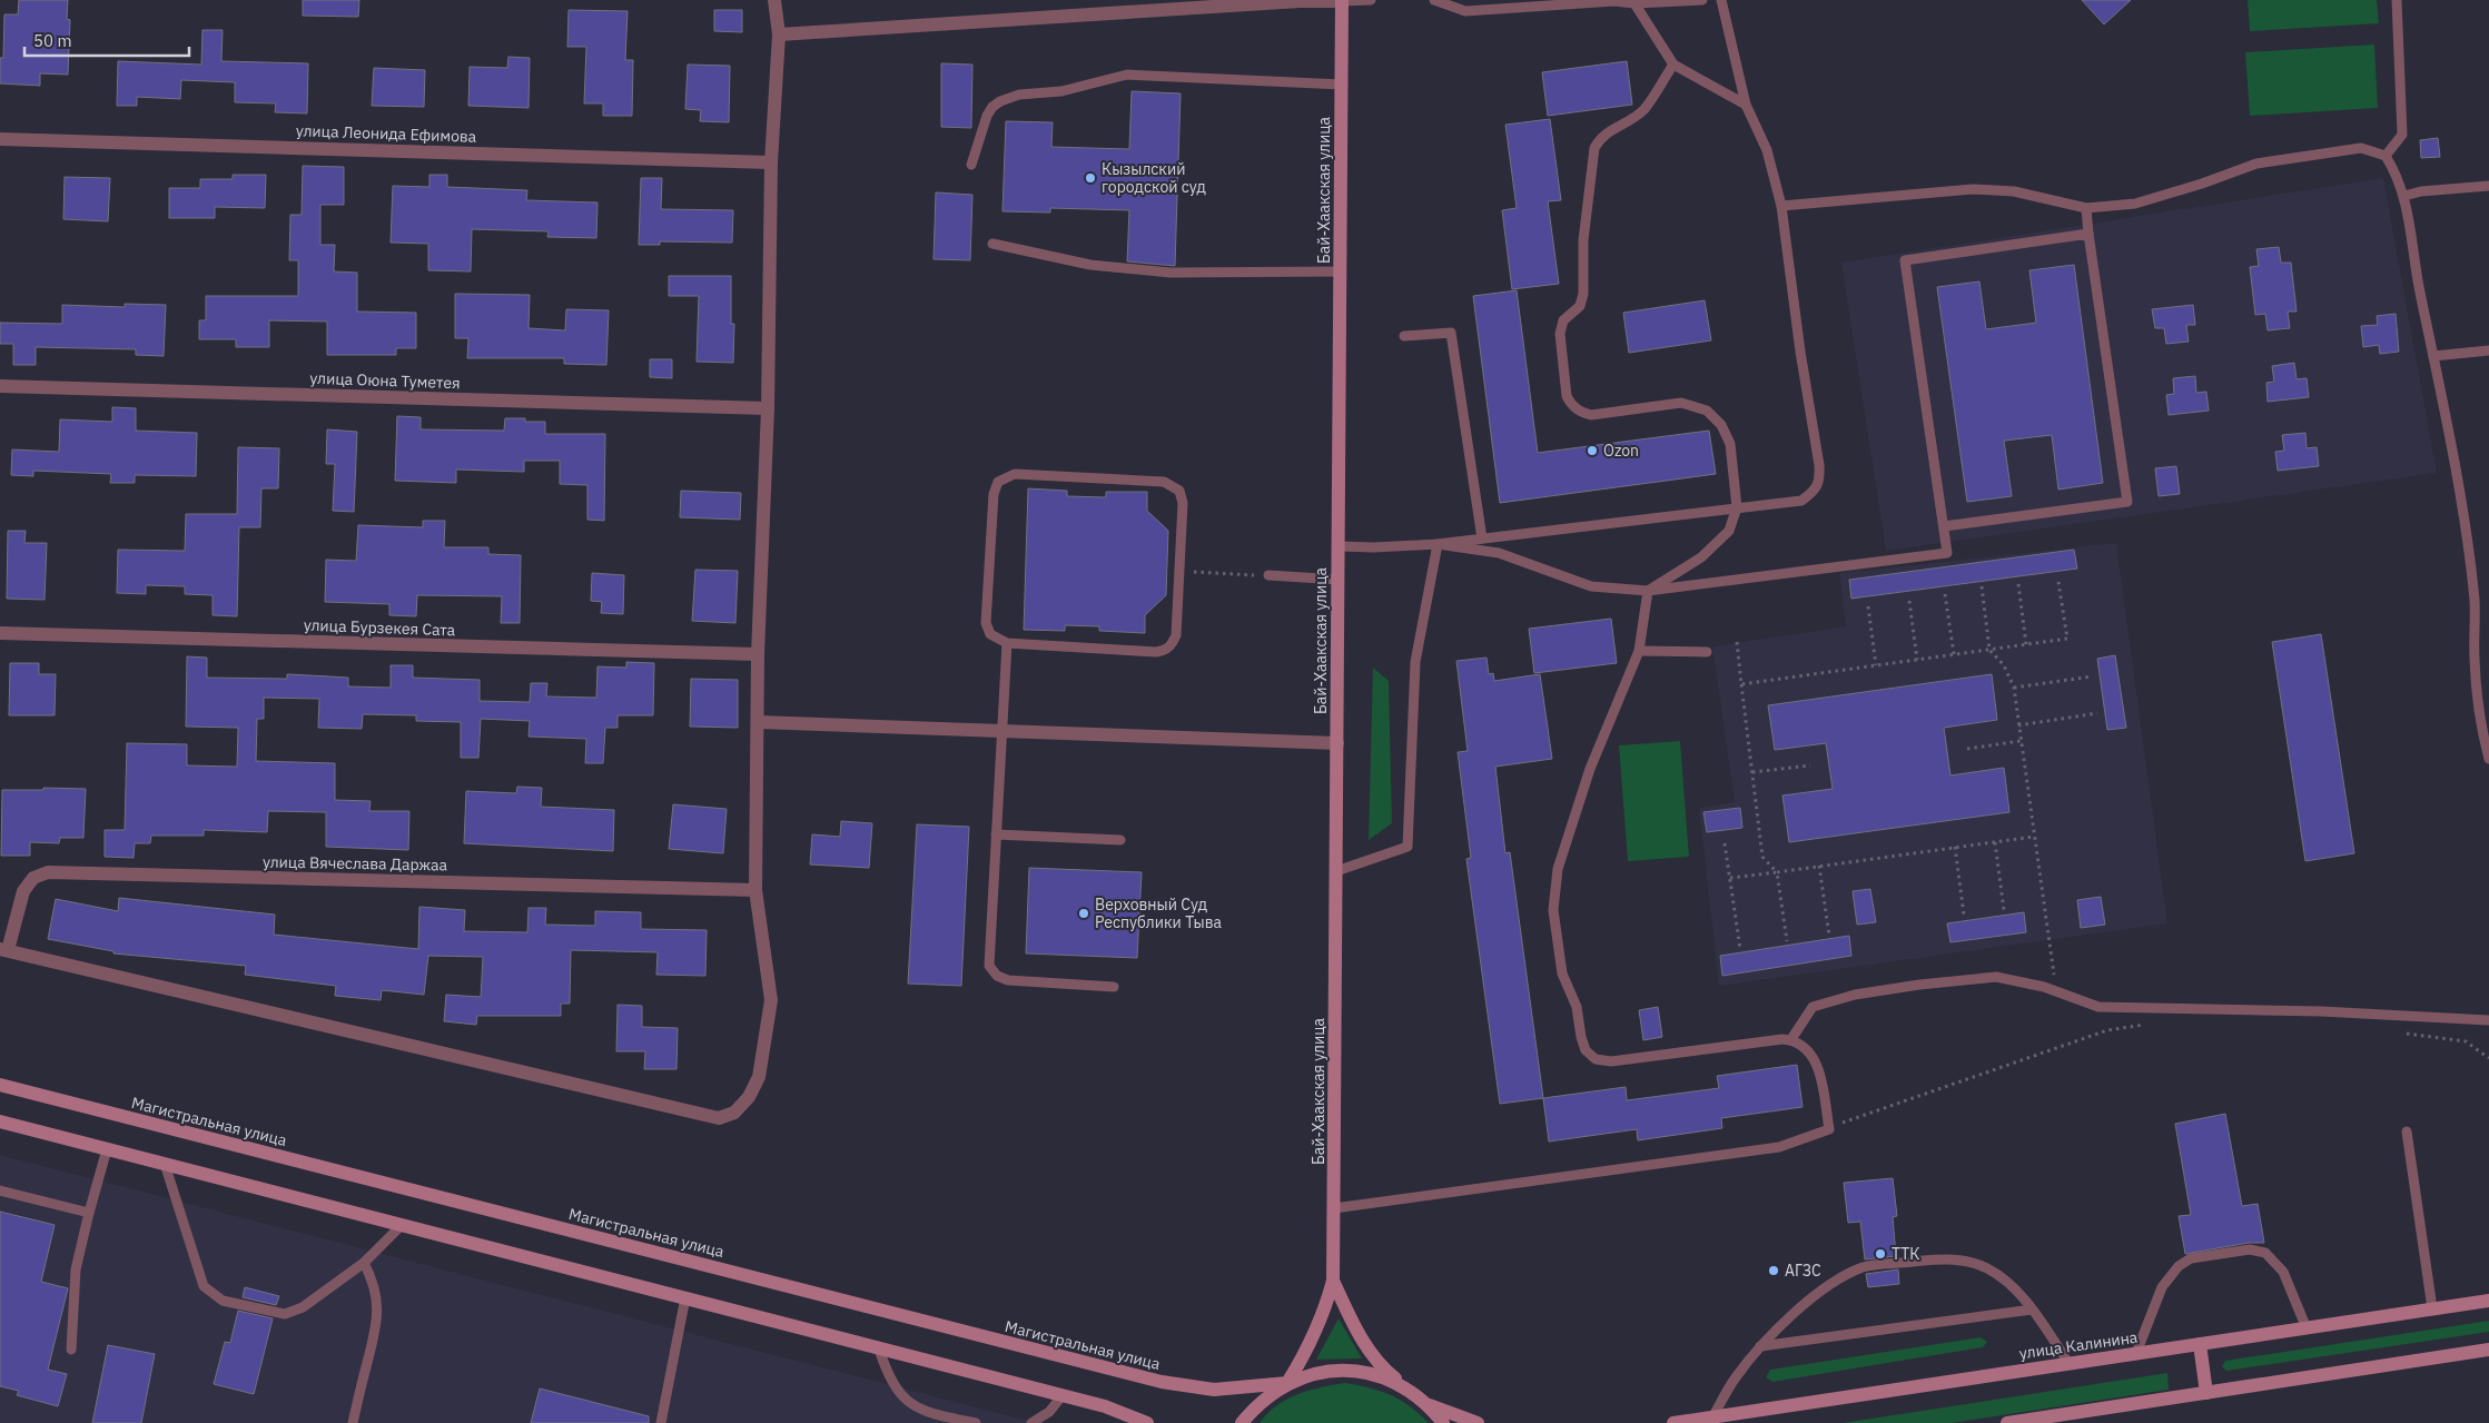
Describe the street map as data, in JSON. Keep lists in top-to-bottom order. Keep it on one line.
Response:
{"streets":{"main road":["Бай-Хаакская улица","Магистральная улица","улица Калинина"],"street":["улица Леонида Ефимова","улица Оюна Туметея","улица Бурзекея Сата","улица Вячеслава Даржаа"]},"crossings":[["Бай-Хаакская улица","Магистральная улица"]],"places":["Кызылский городской суд","Ozon","Верховный Суд Республики Тыва","ТТК","АГЗС"],"scale_bar":"50 m"}
